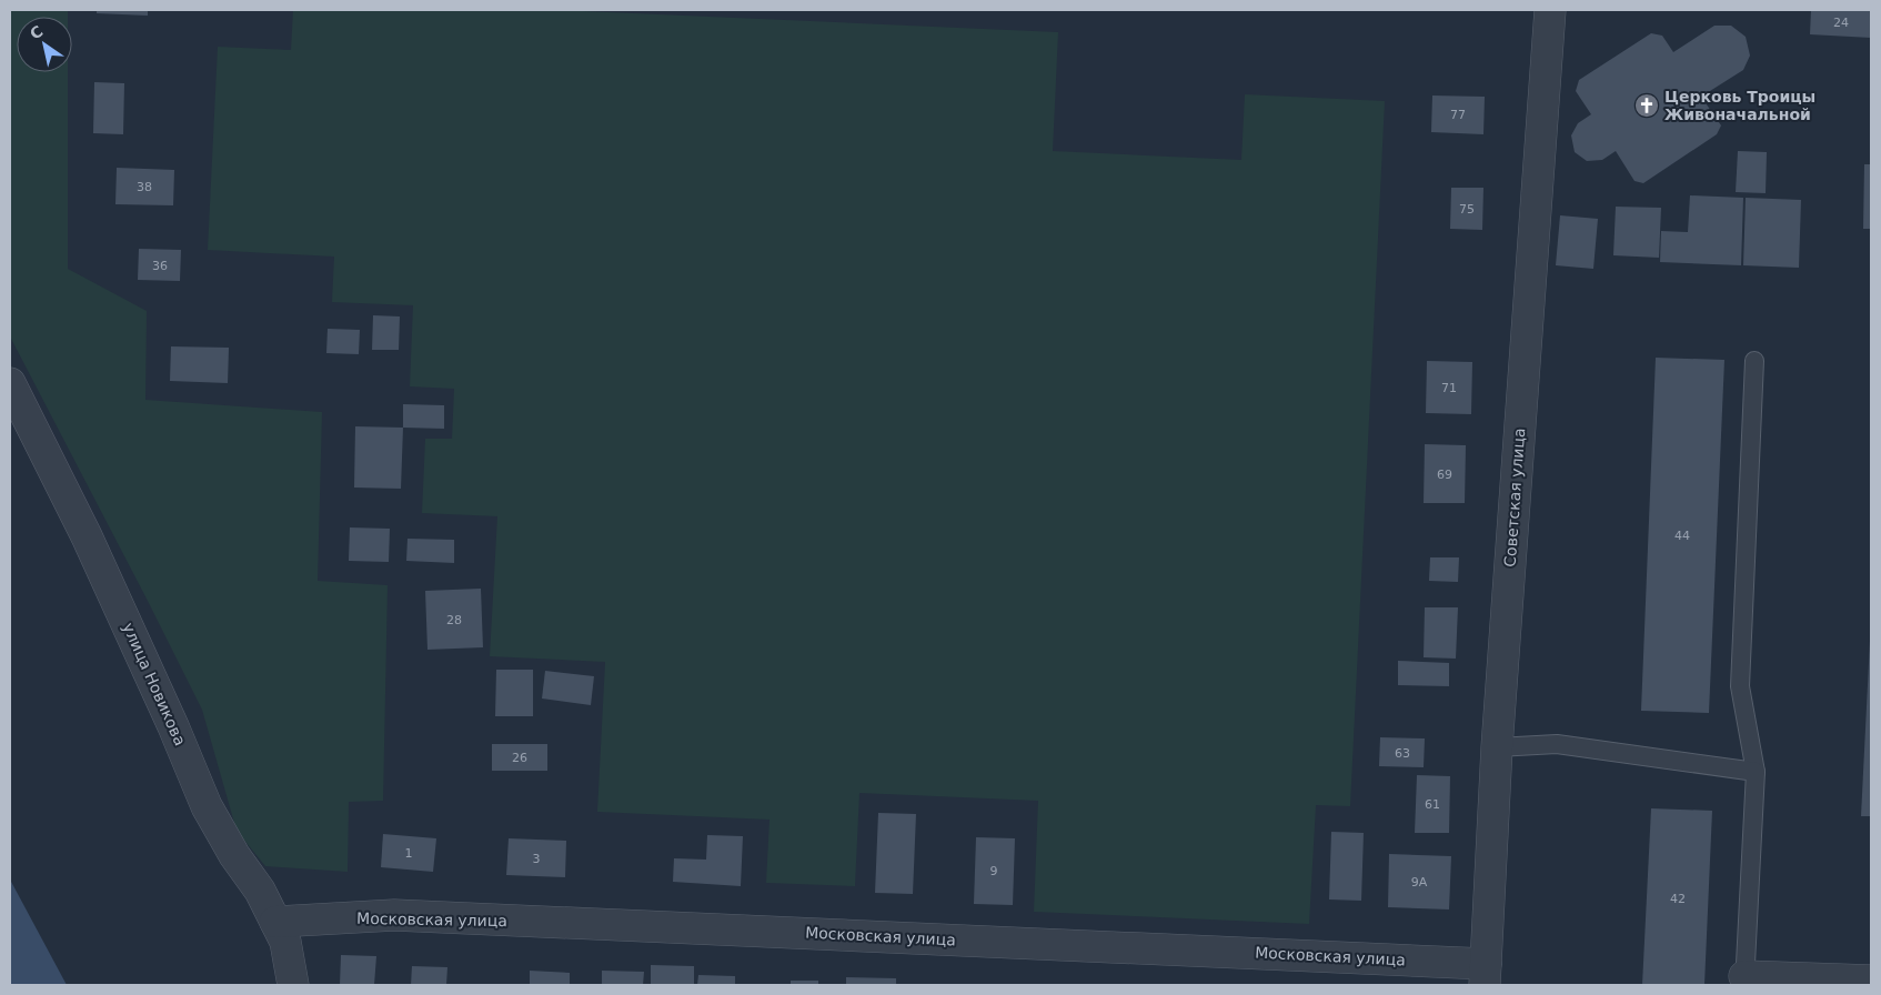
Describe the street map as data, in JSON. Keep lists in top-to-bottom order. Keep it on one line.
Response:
{"streets":{"street":["Советская улица","улица Новикова","Московская улица"]},"crossings":[["Советская улица","Московская улица"],["улица Новикова","Московская улица"]],"places":{"church":["Церковь Троицы Живоначальной"]},"house_numbers":["24","77","38","75","36","71","69","44","28","63","26","61","1","3","9","9А","42"],"north":"top left"}
